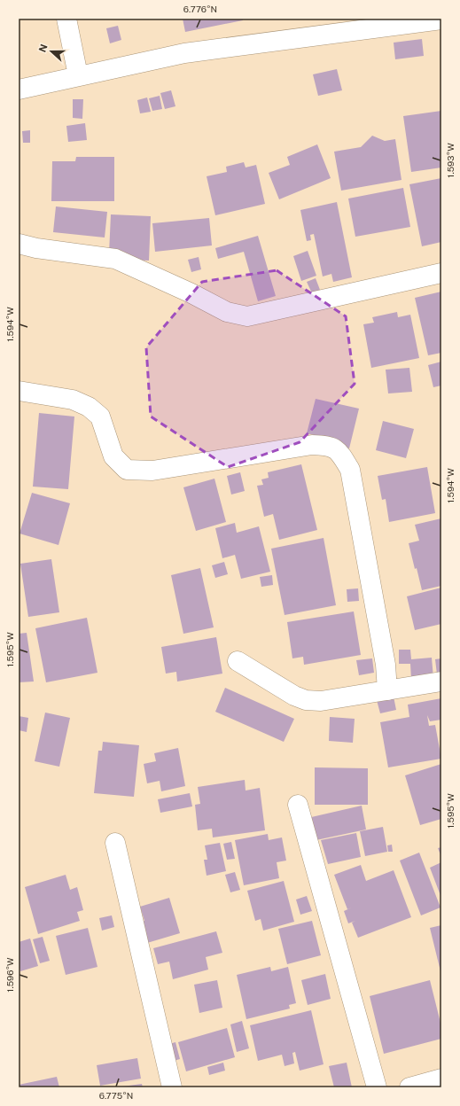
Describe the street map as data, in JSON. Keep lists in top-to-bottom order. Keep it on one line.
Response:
{"north":"left","coordinates":["6.776°N","1.593°W","1.594°W","1.595°W","1.596°W","6.775°N"]}
